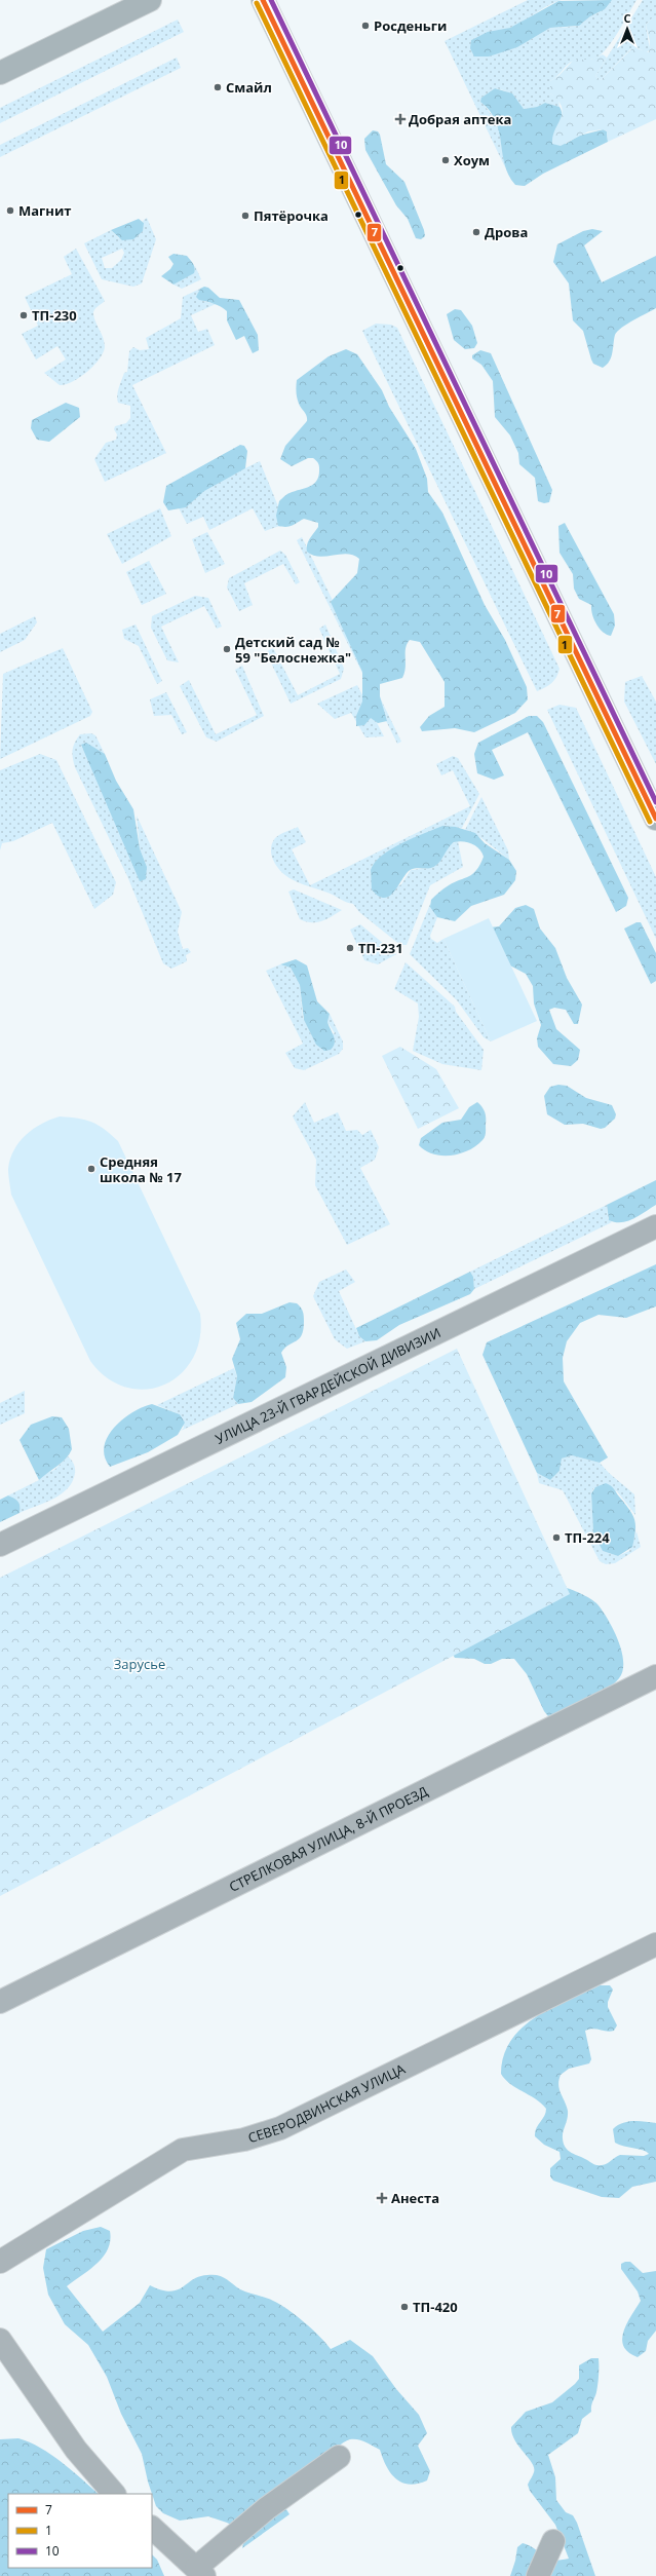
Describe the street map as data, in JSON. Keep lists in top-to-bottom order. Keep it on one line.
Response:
{"streets":{"street":["УЛИЦА 23-Й ГВАРДЕЙСКОЙ ДИВИЗИИ","СТРЕЛКОВАЯ УЛИЦА, 8-Й ПРОЕЗД","СЕВЕРОДВИНСКАЯ УЛИЦА"]},"parks":["Зарусье"],"places":{"other":["Росденьги","Смайл","Хоум","Магнит","Пятёрочка","Дрова","ТП-230","Детский сад № 59 \"Белоснежка\"","ТП-231","Средняя школа № 17","ТП-224","ТП-420"],"health":["Добрая аптека","Анеста"]},"lines":["transit line 7","transit line 10","transit line 1"],"legend":["7","1","10"],"north":"top"}
